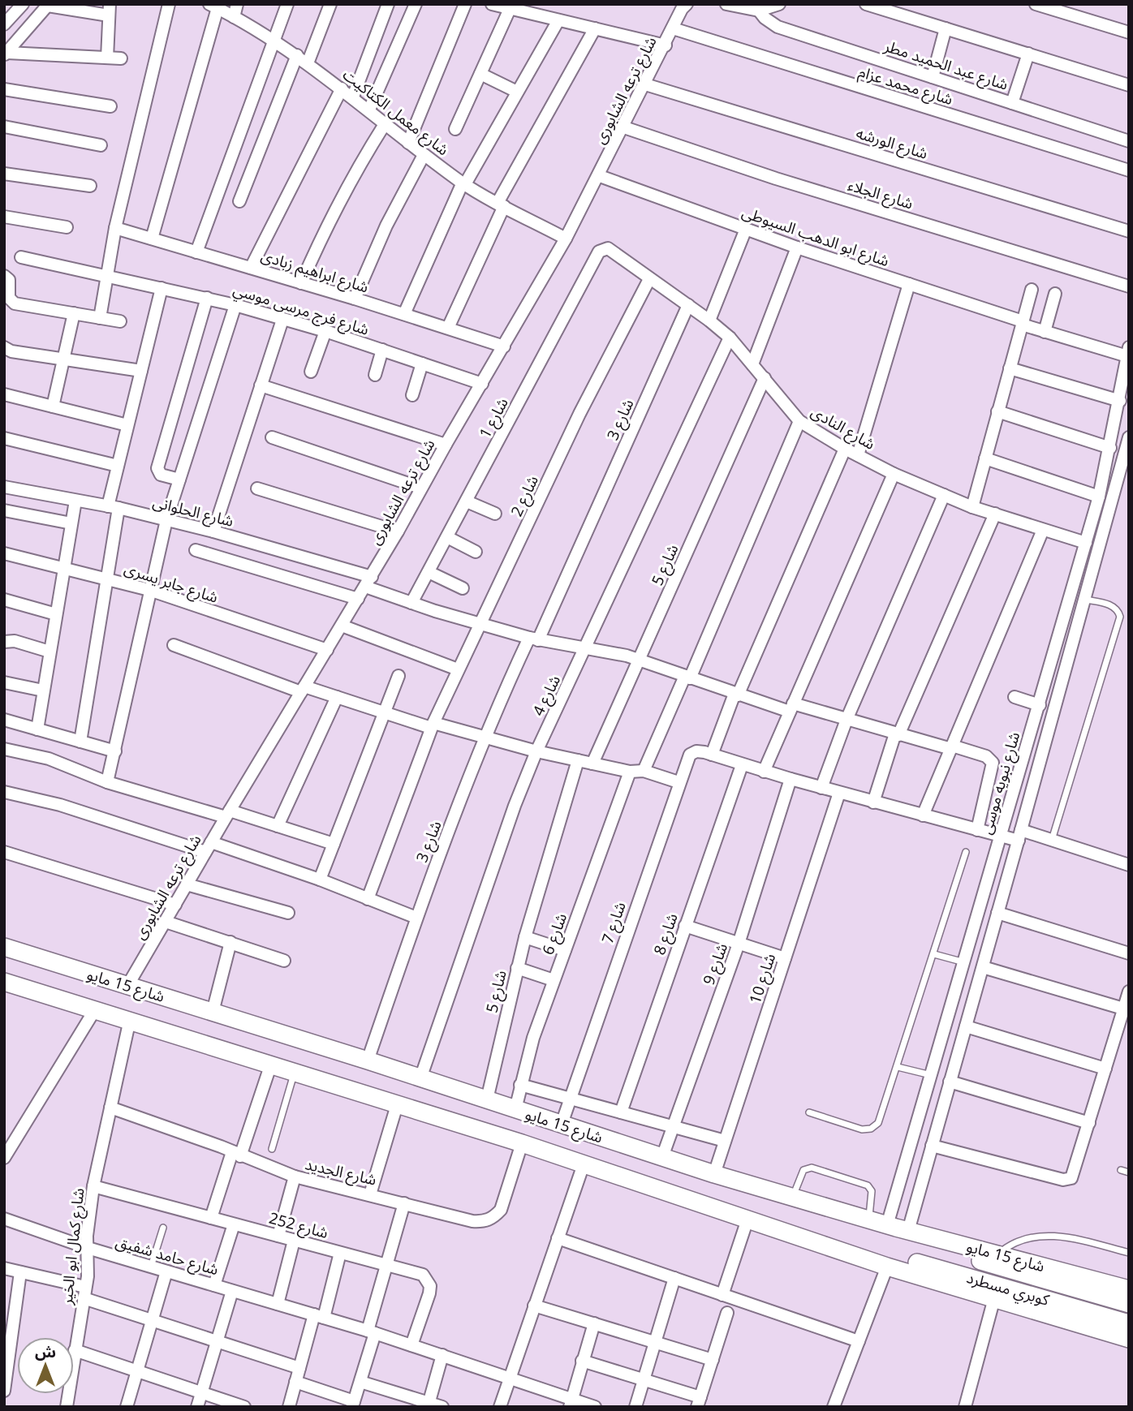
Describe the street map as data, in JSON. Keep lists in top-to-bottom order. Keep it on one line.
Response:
{"streets":{"main road":["شارع 15 مايو","كوبري مسطرد"],"street":["شارع عبد الحميد مطر","شارع محمد عزام","شارع ترعه الشابورى","شارع معمل الكتاكيت","شارع الورشه","شارع الجلاء","شارع ابو الدهب السيوطى","شارع ابراهيم زبادى","شارع فرج مرسى موسي","شارع 1","شارع 3","شارع النادى","شارع 2","شارع الحلوانى","شارع 5","شارع جابر يسرى","شارع 4","شارع نبويه موسى","شارع 7","شارع 6","شارع 8","شارع 9","شارع 10","شارع الجديد","شارع 252","شارع كمال ابو الخير","شارع حامد شفيق"]},"crossings":[["شارع محمد عزام","شارع ترعه الشابورى"],["شارع ترعه الشابورى","شارع معمل الكتاكيت"],["شارع ترعه الشابورى","شارع الورشه"],["شارع ترعه الشابورى","شارع الجلاء"],["شارع ترعه الشابورى","شارع ابو الدهب السيوطى"],["شارع ترعه الشابورى","شارع ابراهيم زبادى"],["شارع ترعه الشابورى","شارع فرج مرسى موسي"],["شارع ترعه الشابورى","شارع الحلوانى"],["شارع ترعه الشابورى","شارع جابر يسرى"],["شارع ترعه الشابورى","شارع 15 مايو"],["شارع ابو الدهب السيوطى","شارع نبويه موسى"],["شارع 1","شارع النادى"],["شارع 1","شارع الحلوانى"],["شارع 3","شارع النادى"],["شارع 3","شارع الحلوانى"],["شارع 3","شارع 15 مايو"],["شارع النادى","شارع 2"],["شارع النادى","شارع 5"],["شارع النادى","شارع 4"],["شارع النادى","شارع نبويه موسى"],["شارع 2","شارع الحلوانى"],["شارع الحلوانى","شارع 5"],["شارع الحلوانى","شارع 4"],["شارع 5","شارع 15 مايو"],["شارع 4","شارع 15 مايو"],["شارع نبويه موسى","شارع 15 مايو"],["شارع 7","شارع 15 مايو"],["شارع 6","شارع 15 مايو"],["شارع 9","شارع 15 مايو"],["شارع 10","شارع 15 مايو"],["شارع 15 مايو","شارع الجديد"],["شارع 15 مايو","شارع كمال ابو الخير"],["شارع 15 مايو","شارع حامد شفيق"],["شارع 15 مايو","كوبري مسطرد"],["شارع الجديد","شارع كمال ابو الخير"],["شارع 252","شارع كمال ابو الخير"],["شارع 252","شارع حامد شفيق"],["شارع كمال ابو الخير","شارع حامد شفيق"]],"north":"top"}
